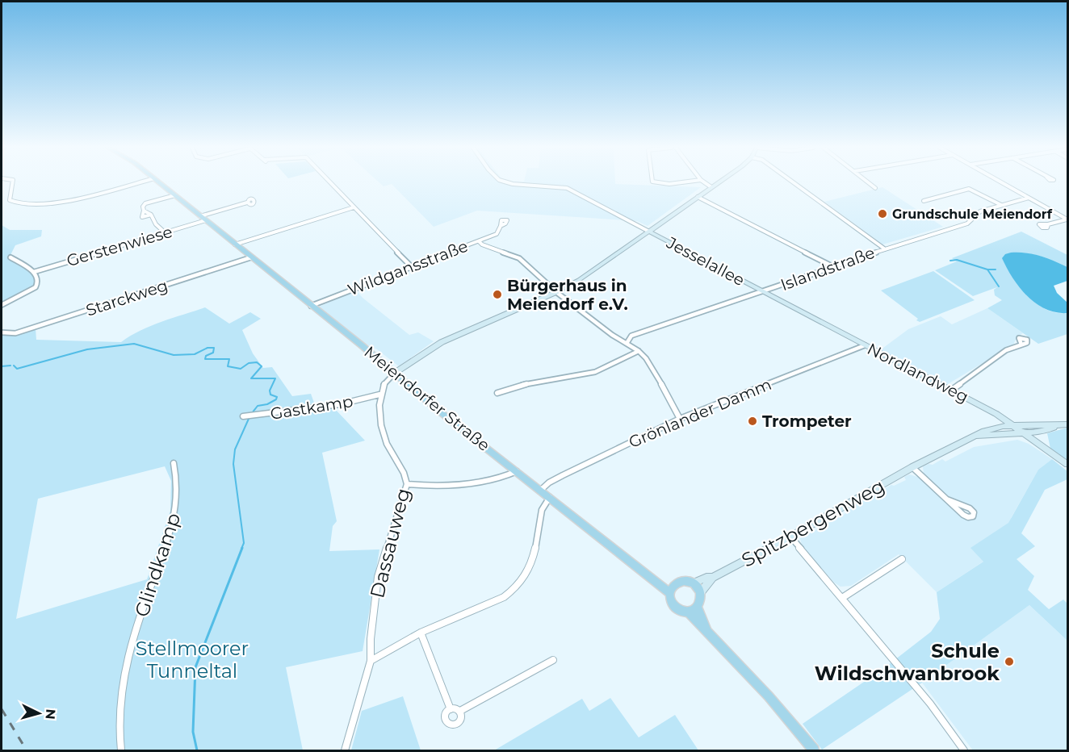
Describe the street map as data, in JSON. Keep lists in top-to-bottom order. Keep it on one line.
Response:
{"streets":{"main road":["Meiendorfer Straße"],"street":["Gerstenwiese","Jesselallee","Wildgansstraße","Islandstraße","Starckweg","Nordlandweg","Gastkamp","Grönlander Damm","Spitzbergenweg","Dassauweg","Glindkamp"]},"crossings":[["Gerstenwiese","Meiendorfer Straße"],["Jesselallee","Islandstraße"],["Jesselallee","Nordlandweg"],["Wildgansstraße","Meiendorfer Straße"],["Islandstraße","Nordlandweg"],["Starckweg","Meiendorfer Straße"],["Nordlandweg","Grönlander Damm"],["Nordlandweg","Spitzbergenweg"],["Meiendorfer Straße","Grönlander Damm"],["Meiendorfer Straße","Spitzbergenweg"],["Gastkamp","Dassauweg"]],"parks":["Stellmoorer Tunneltal"],"places":["Grundschule Meiendorf","Bürgerhaus in Meiendorf e.V.","Trompeter","Schule Wildschwanbrook"],"north":"right"}
